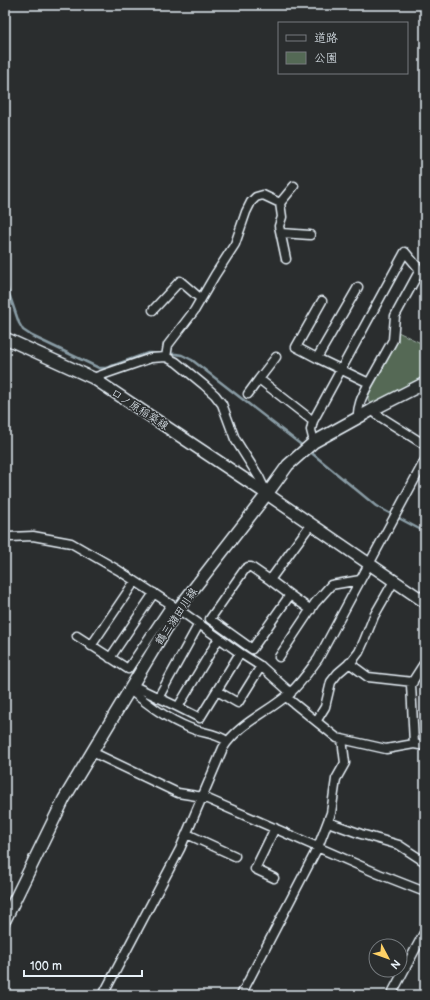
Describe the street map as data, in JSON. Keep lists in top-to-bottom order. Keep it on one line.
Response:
{"streets":{"main road":["口ノ原稲築線","鶴三潴田川線"]},"crossings":[["口ノ原稲築線","鶴三潴田川線"]],"legend":["道路","公園"],"scale_bar":"100 m","north":"bottom right"}
